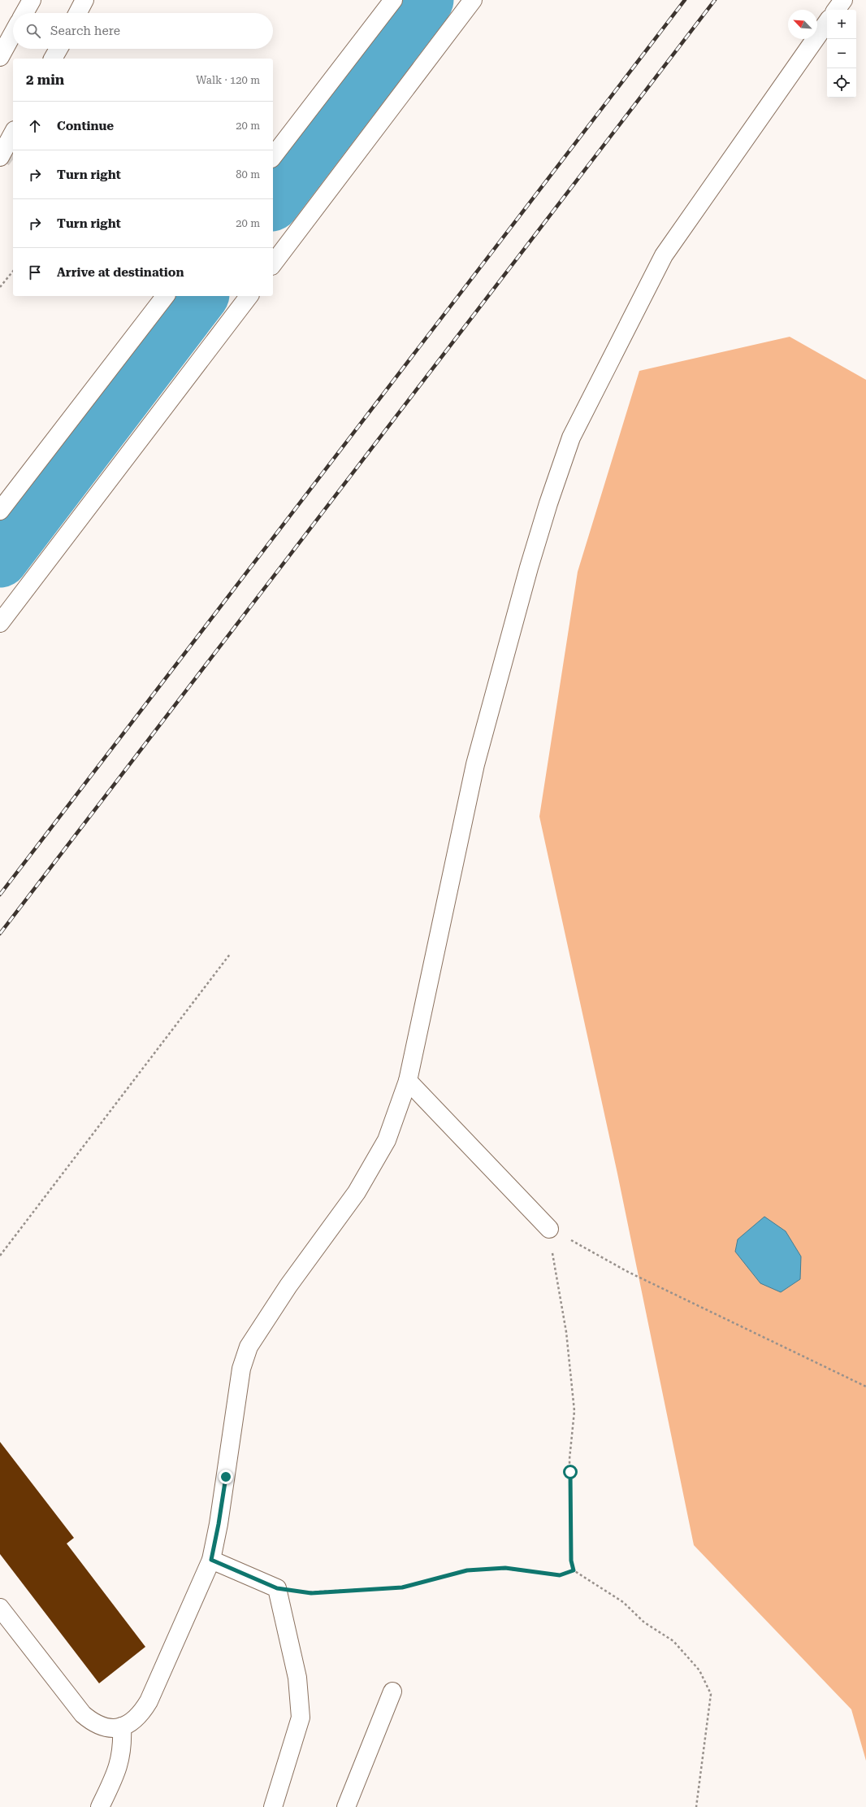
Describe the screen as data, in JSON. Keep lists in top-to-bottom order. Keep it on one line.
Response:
{"north":"top left","page":{"map_buttons":["+","−"],"search":"Search here","heading":["2 min","Walk · 120 m"],"list":[["Continue","20 m"],["Turn right","80 m"],["Turn right","20 m"],"Arrive at destination"]}}
